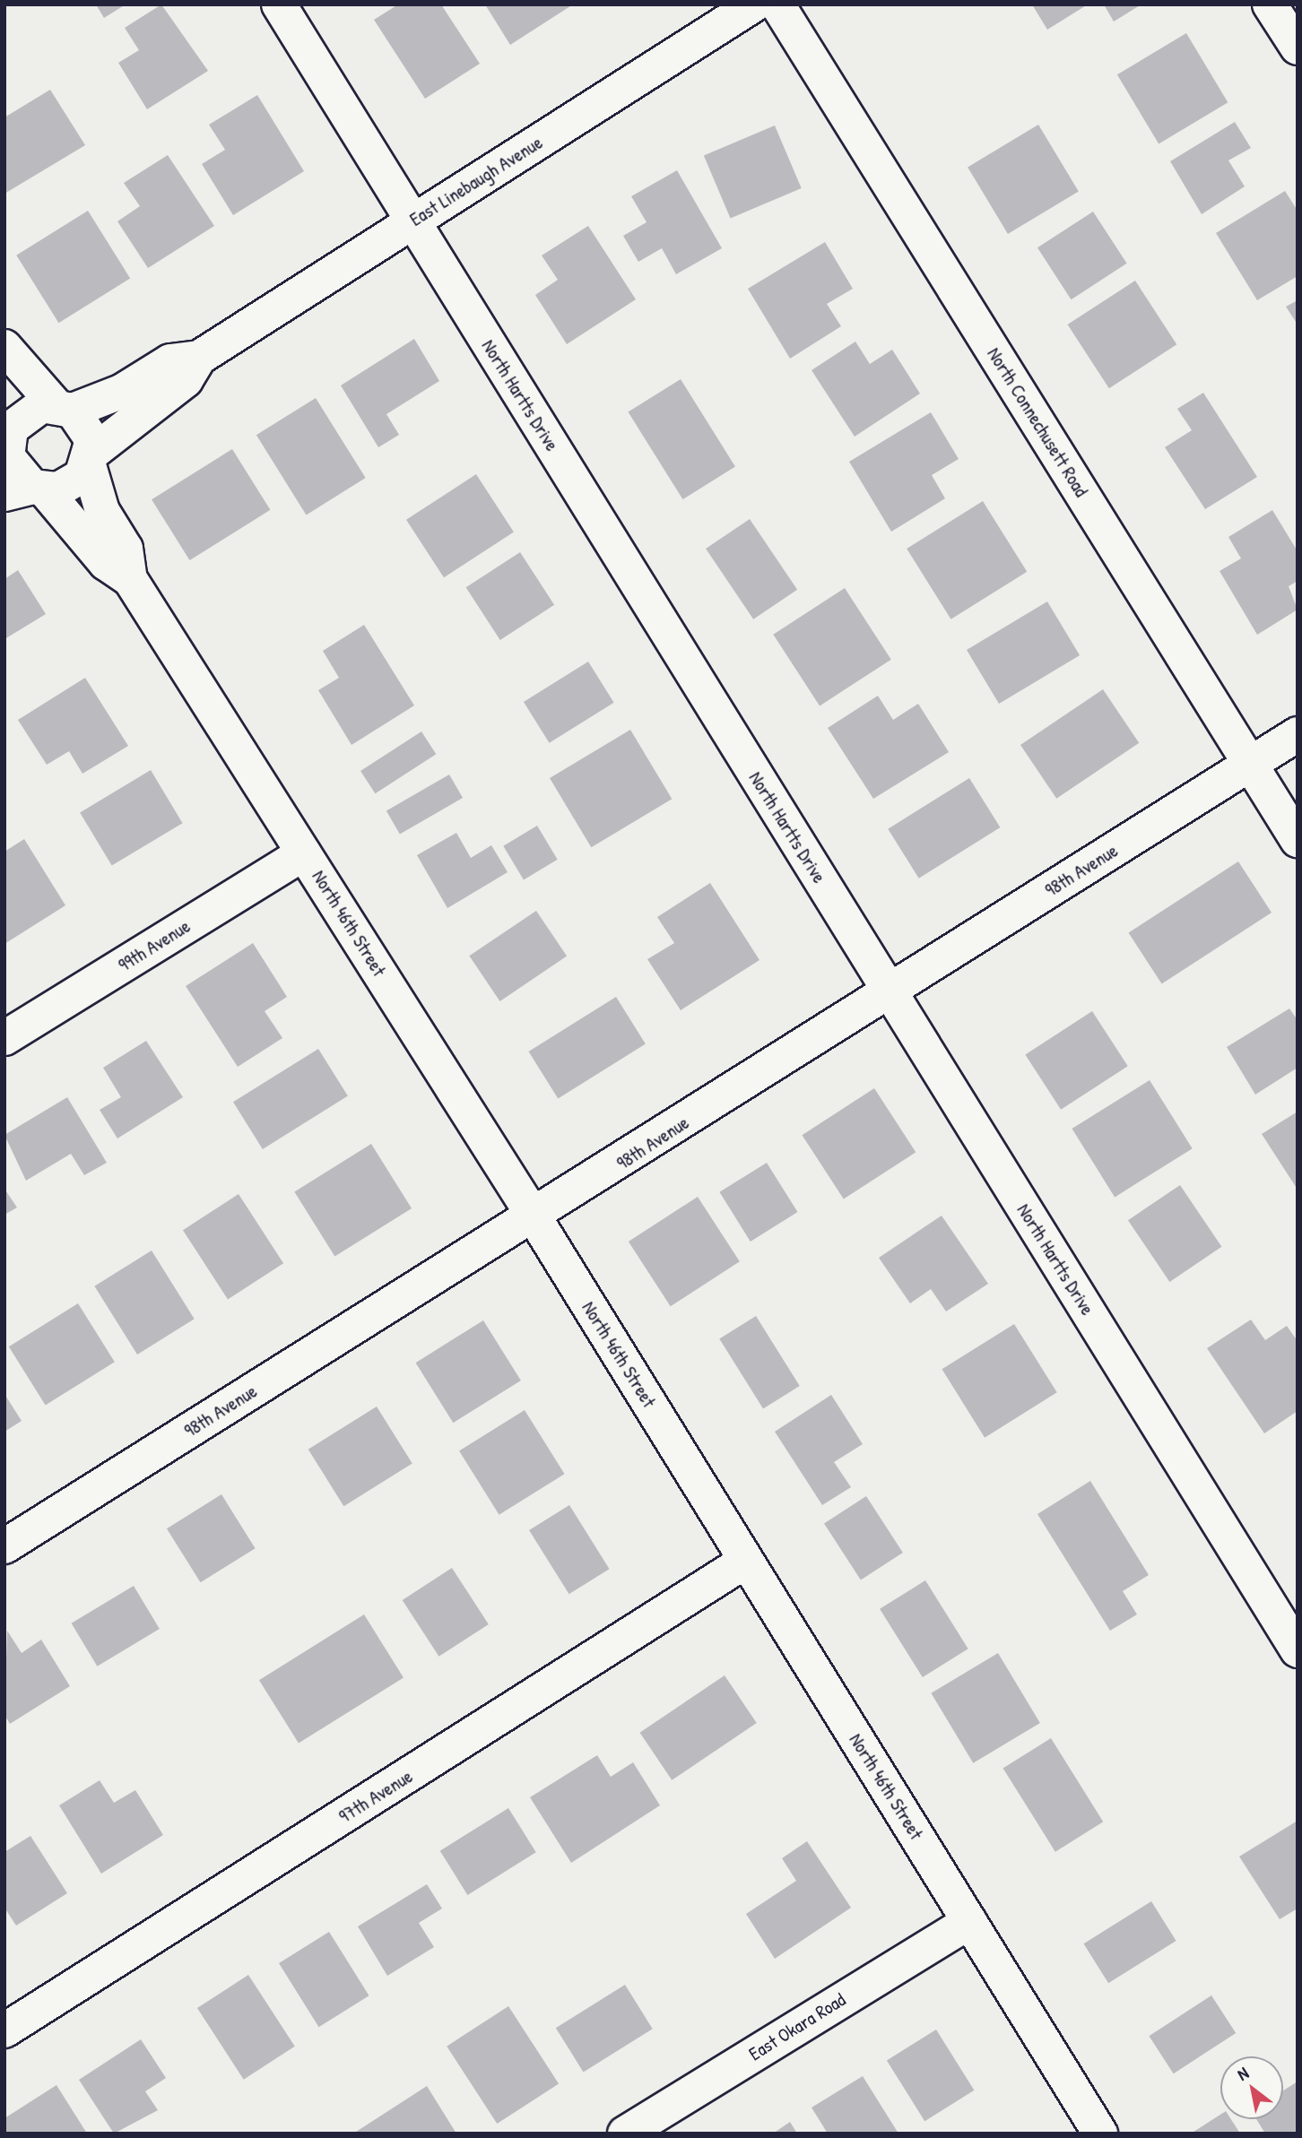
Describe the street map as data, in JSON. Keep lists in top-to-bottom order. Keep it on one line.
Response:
{"streets":{"street":["East Linebaugh Avenue","North Hartts Drive","North Connechusett Road","98th Avenue","North 46th Street","99th Avenue","97th Avenue","East Okara Road"]},"crossings":[["East Linebaugh Avenue","North Hartts Drive"],["East Linebaugh Avenue","North 46th Street"],["North Hartts Drive","98th Avenue"],["North Connechusett Road","98th Avenue"],["98th Avenue","North 46th Street"],["North 46th Street","99th Avenue"],["North 46th Street","97th Avenue"],["North 46th Street","East Okara Road"]],"north":"top left"}
